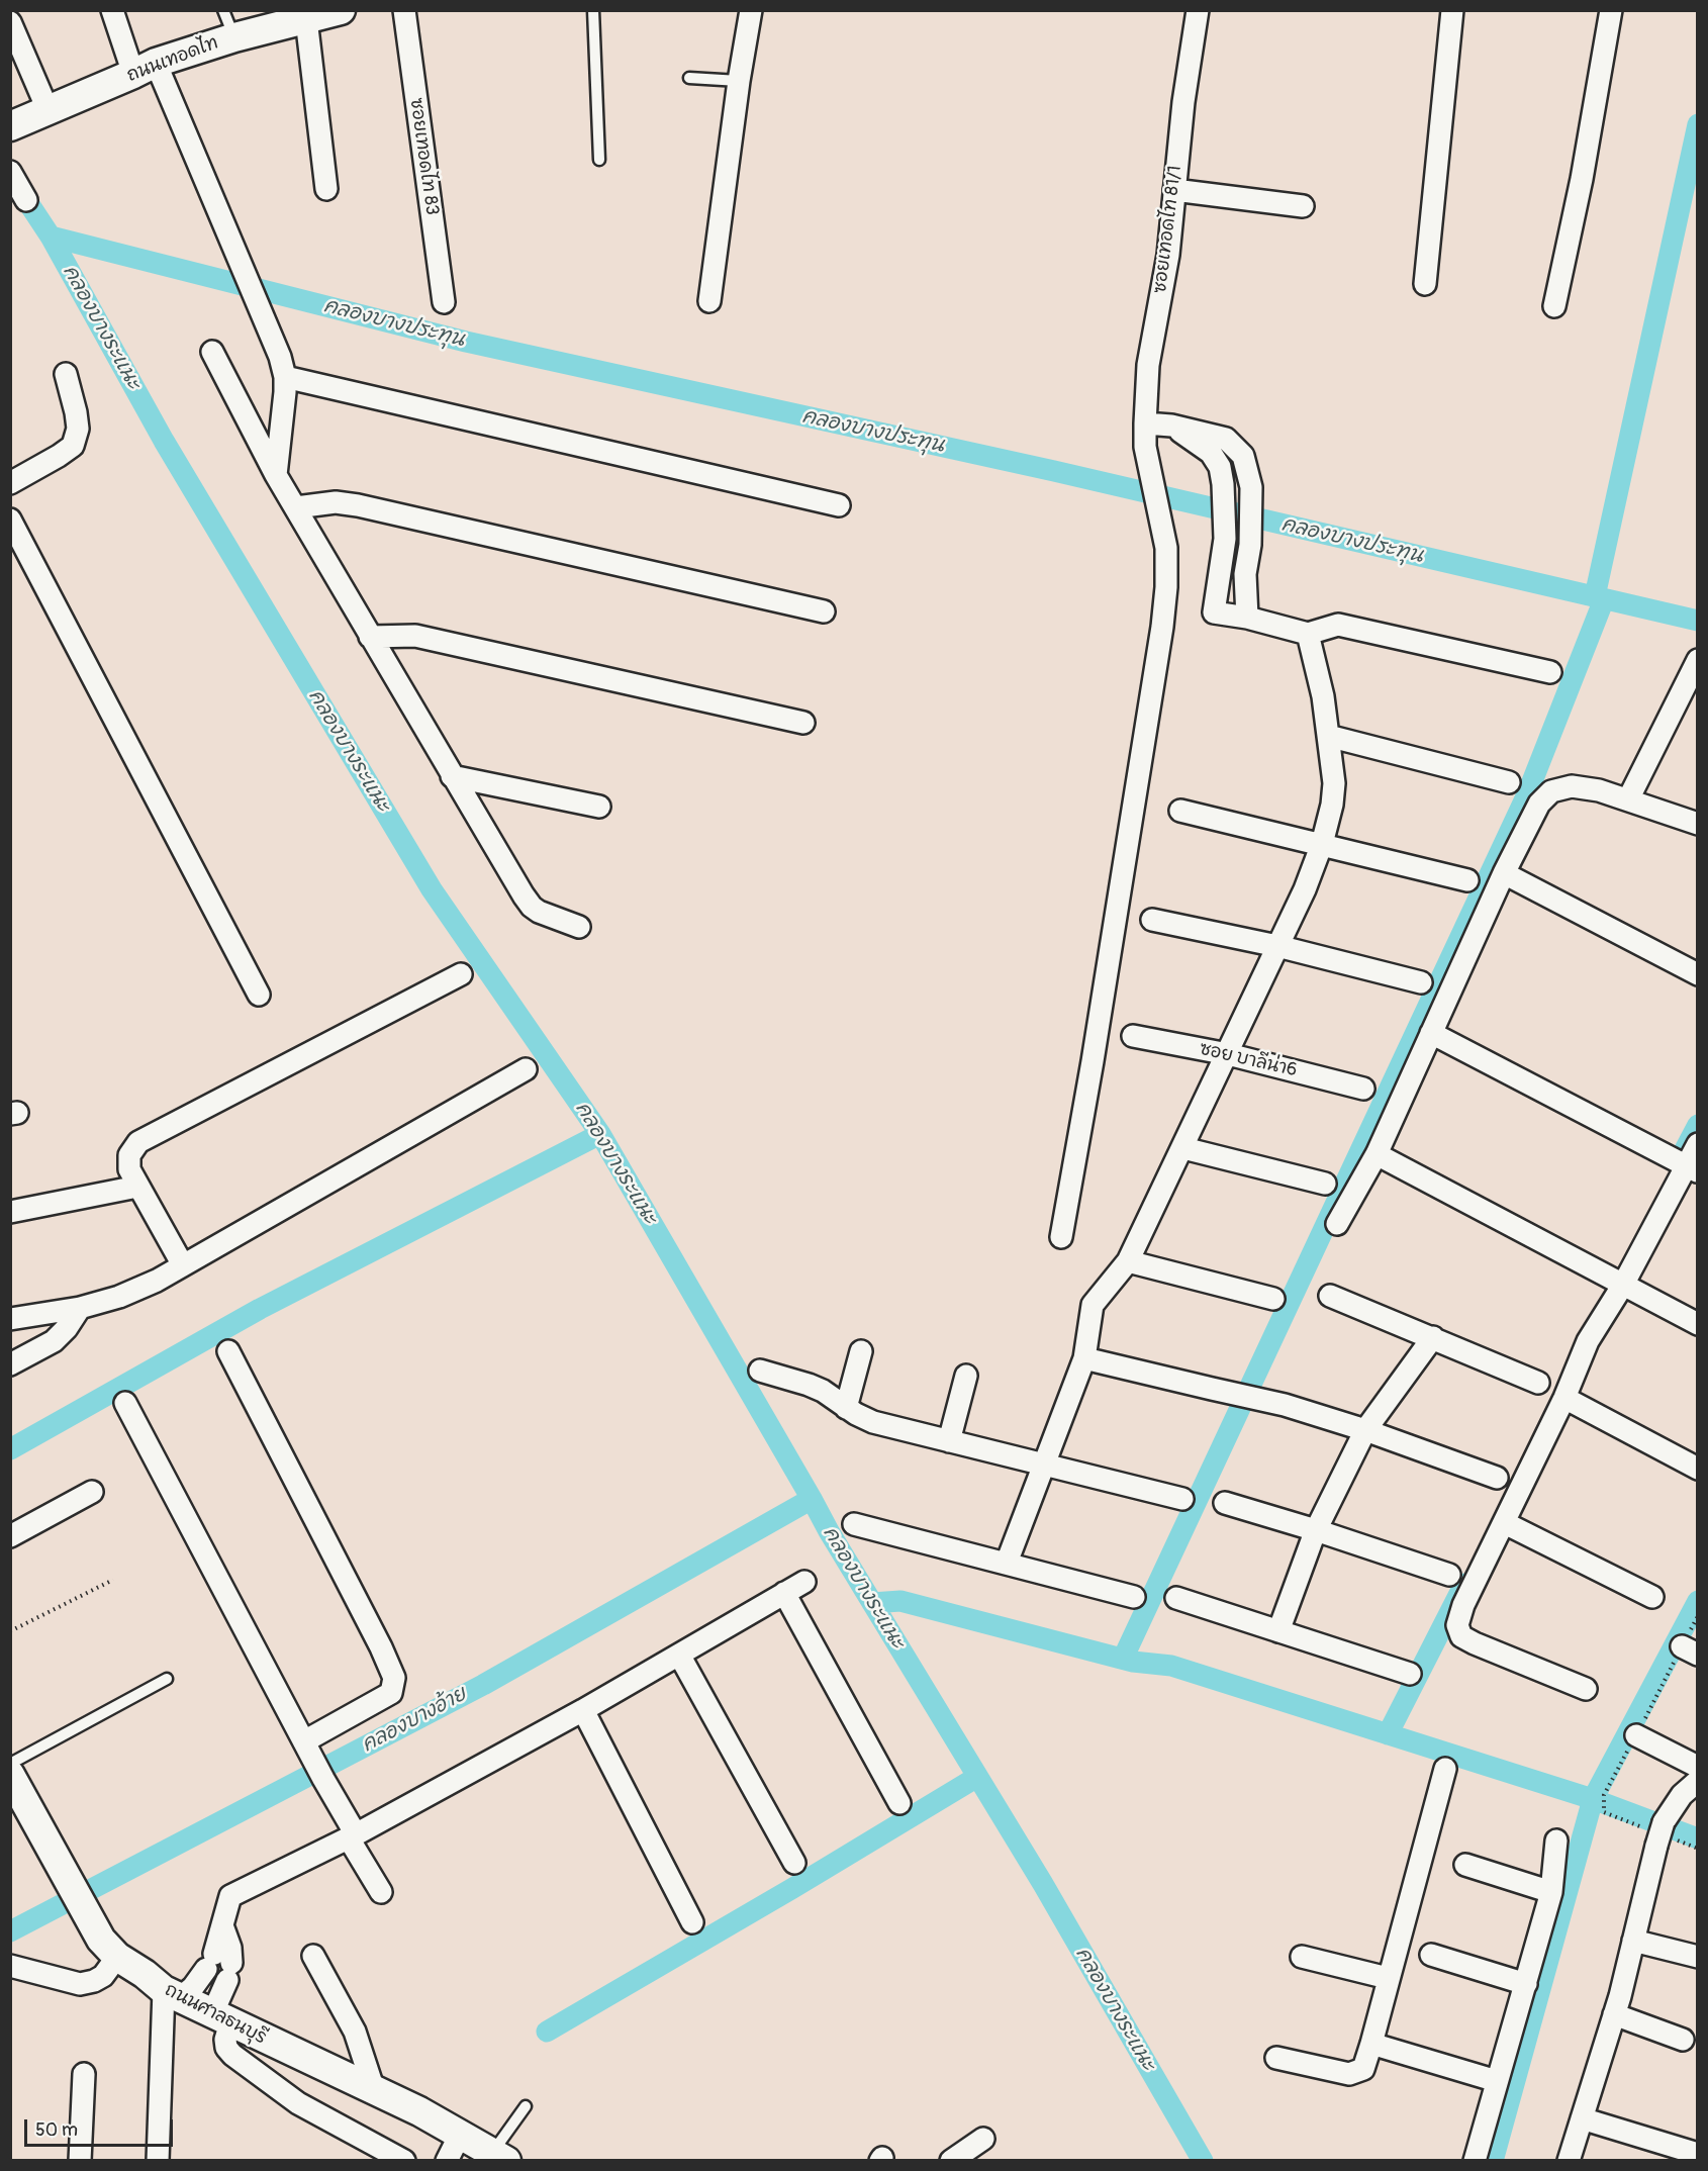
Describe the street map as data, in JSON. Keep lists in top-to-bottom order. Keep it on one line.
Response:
{"streets":{"street":["ถนนเทอดไท","ซอยเทอดไท 83","ซอยเทอดไท 81/1","ซอย บาลีน่า6","ถนนศาลธนบุรี"]},"water":["คลองบางประทุน","คลองบางระแนะ","คลองบางอ้าย"],"scale_bar":"50 m"}
